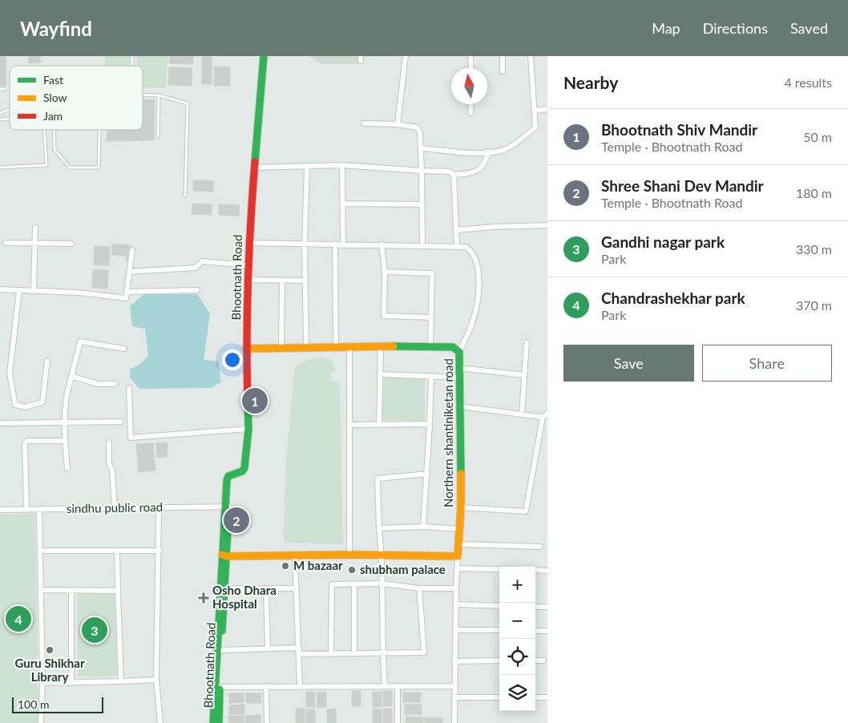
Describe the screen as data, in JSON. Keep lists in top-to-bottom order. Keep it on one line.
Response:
{"streets":{"street":["Bhootnath Road","Northern shantiniketan road","sindhu public road"]},"crossings":[["Bhootnath Road","Northern shantiniketan road"],["Bhootnath Road","sindhu public road"]],"places":{"other":["M bazaar","shubham palace","Guru Shikhar Library"],"health":["Osho Dhara Hospital"]},"legend":["Fast","Slow","Jam"],"scale_bar":"100 m","north":"top","page":{"header":"Wayfind","nav":["Map","Directions","Saved"],"heading":["Nearby","4 results"],"list":[{"mark":"1","name":"Bhootnath Shiv Mandir","note":"Temple · Bhootnath Road","value":"50 m"},{"mark":"2","name":"Shree Shani Dev Mandir","note":"Temple · Bhootnath Road","value":"180 m"},{"mark":"3","name":"Gandhi nagar park","note":"Park","value":"330 m"},{"mark":"4","name":"Chandrashekhar park","note":"Park","value":"370 m"}],"buttons":["Save","Share"],"pins":["1","2","4","3"],"map_buttons":["+","−"],"scale":"100 m"}}
